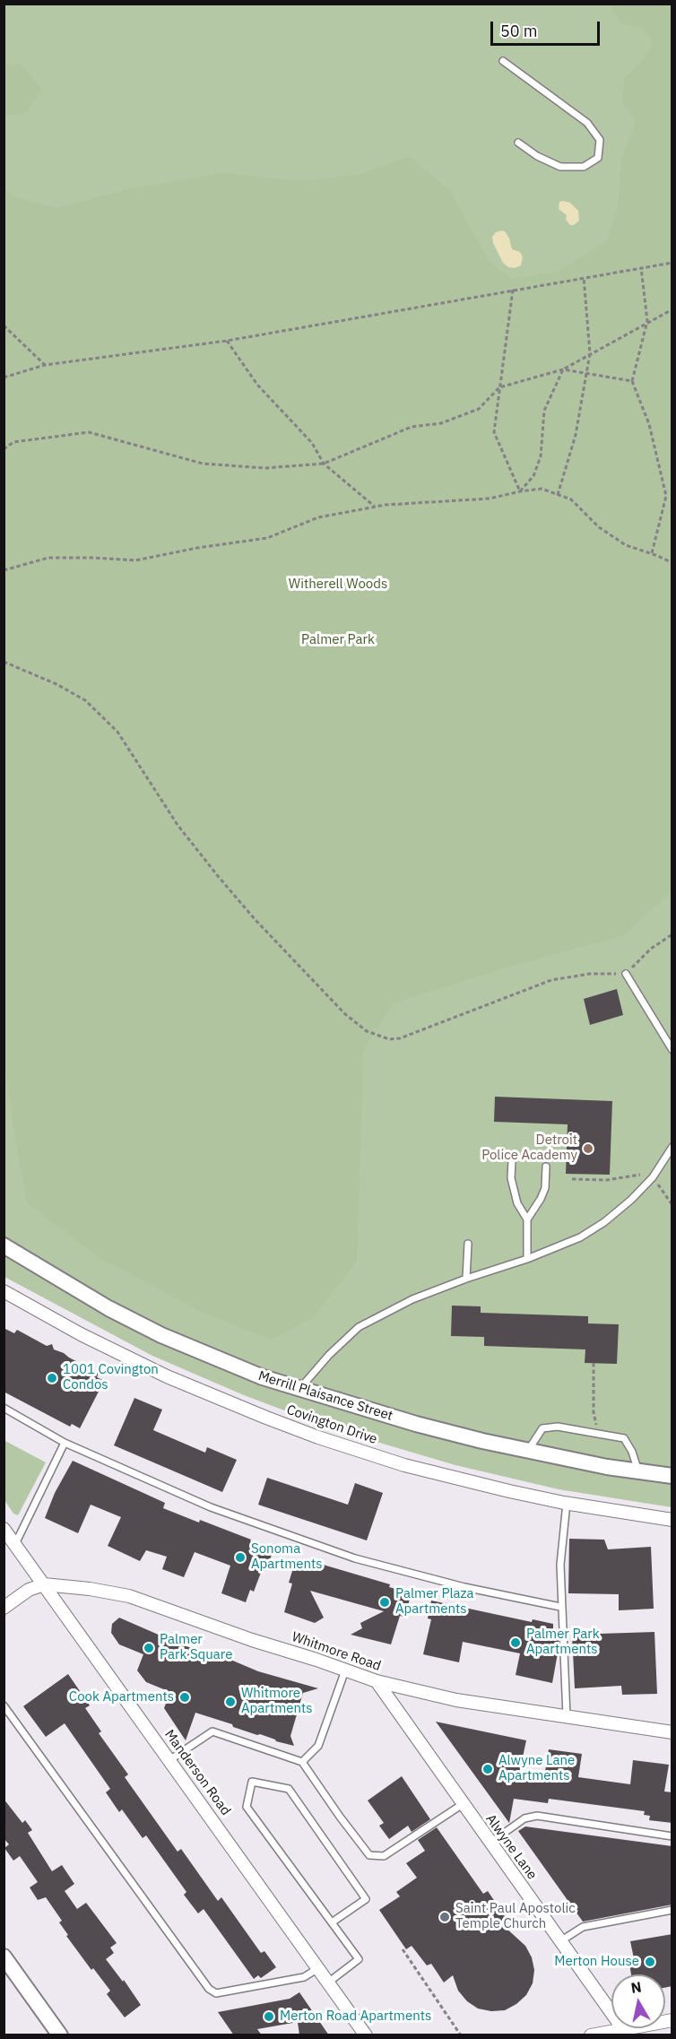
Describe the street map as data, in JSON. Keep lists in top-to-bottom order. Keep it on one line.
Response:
{"streets":{"street":["Merrill Plaisance Street","Covington Drive","Whitmore Road","Manderson Road","Alwyne Lane"]},"crossings":[["Whitmore Road","Manderson Road"],["Whitmore Road","Alwyne Lane"]],"parks":["Witherell Woods","Palmer Park"],"places":["Detroit Police Academy","1001 Covington Condos","Sonoma Apartments","Palmer Plaza Apartments","Palmer Park Apartments","Palmer Park Square","Cook Apartments","Whitmore Apartments","Alwyne Lane Apartments","Saint Paul Apostolic Temple Church","Merton House","Merton Road Apartments"],"scale_bar":"50 m","north":"top"}
